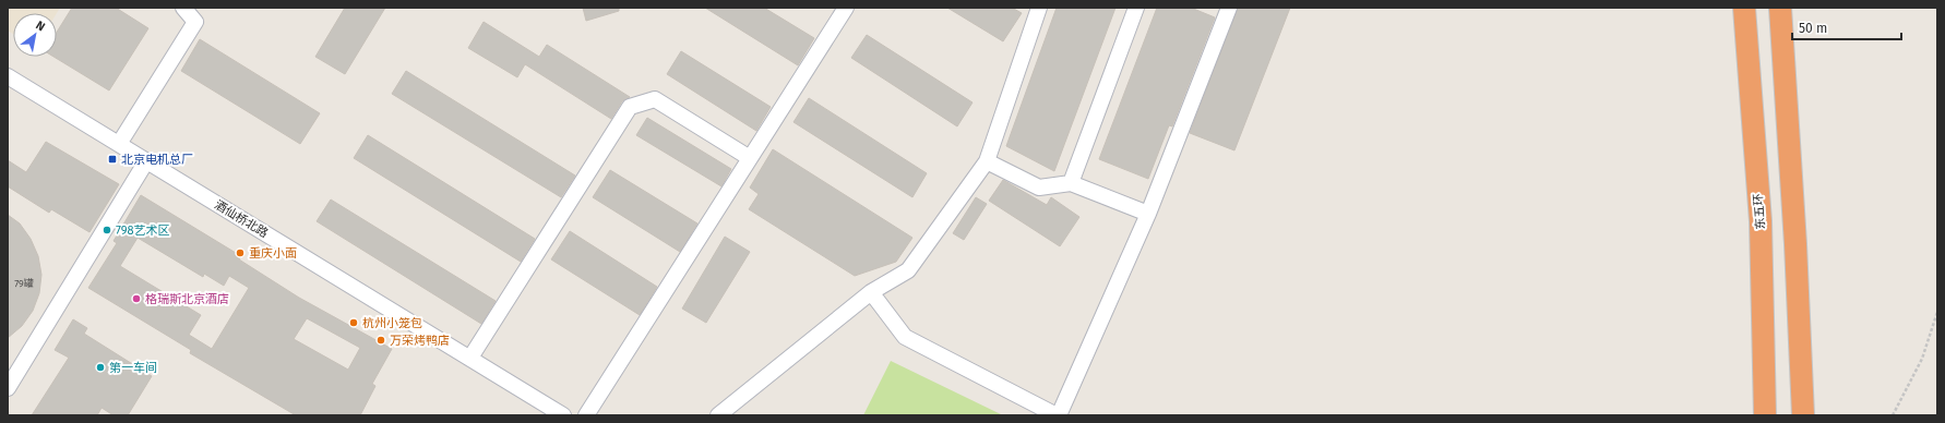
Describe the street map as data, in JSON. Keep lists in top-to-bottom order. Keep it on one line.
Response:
{"streets":{"highway":["东五环"],"street":["酒仙桥北路"]},"places":{"transit":["北京电机总厂"],"other":["798艺术区","重庆小面","格瑞斯北京酒店","杭州小笼包","万荣烤鸭店","第一车间"]},"house_numbers":["79罐"],"scale_bar":"50 m","north":"top right"}
